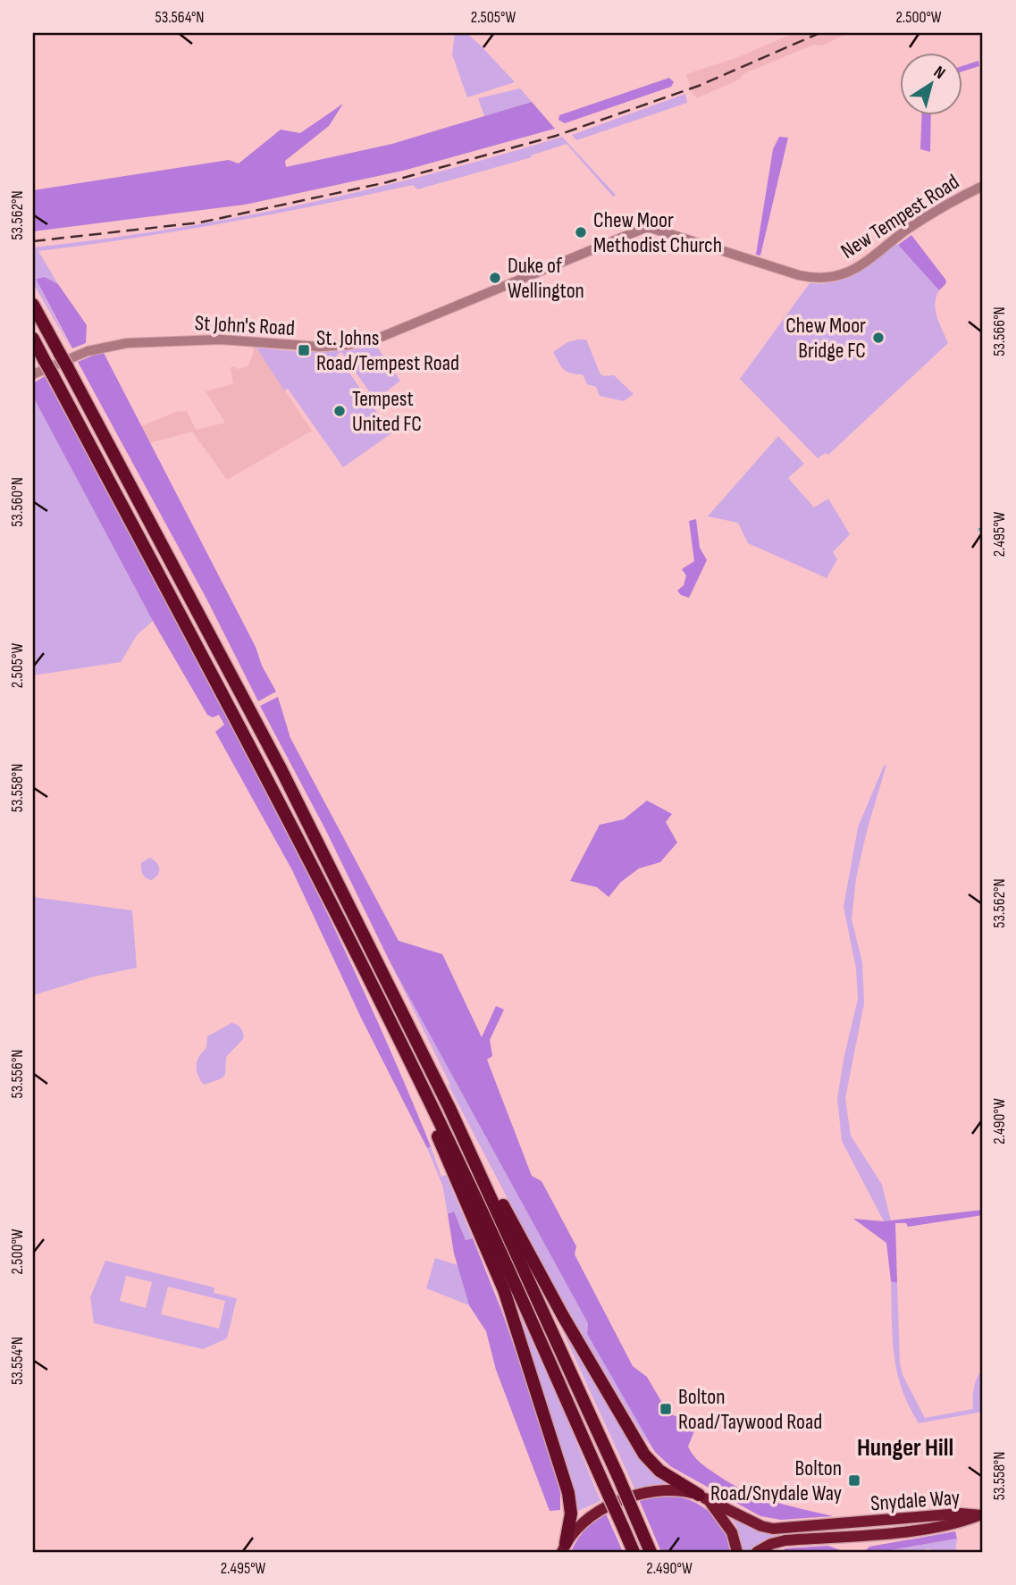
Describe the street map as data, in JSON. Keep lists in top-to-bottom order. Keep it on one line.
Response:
{"streets":{"highway":["Snydale Way"],"street":["New Tempest Road","St John's Road"]},"crossings":[["New Tempest Road","St John's Road"]],"districts":["Hunger Hill"],"places":{"other":["Chew Moor Methodist Church","Duke of Wellington","Chew Moor Bridge FC","Tempest United FC"],"transit":["St. Johns Road/Tempest Road","Bolton Road/Taywood Road","Bolton Road/Snydale Way"]},"north":"top right","coordinates":["53.564°N","2.505°W","2.500°W","53.562°N","53.566°N","53.560°N","2.495°W","53.558°N","53.556°N","2.490°W","53.554°N"]}
